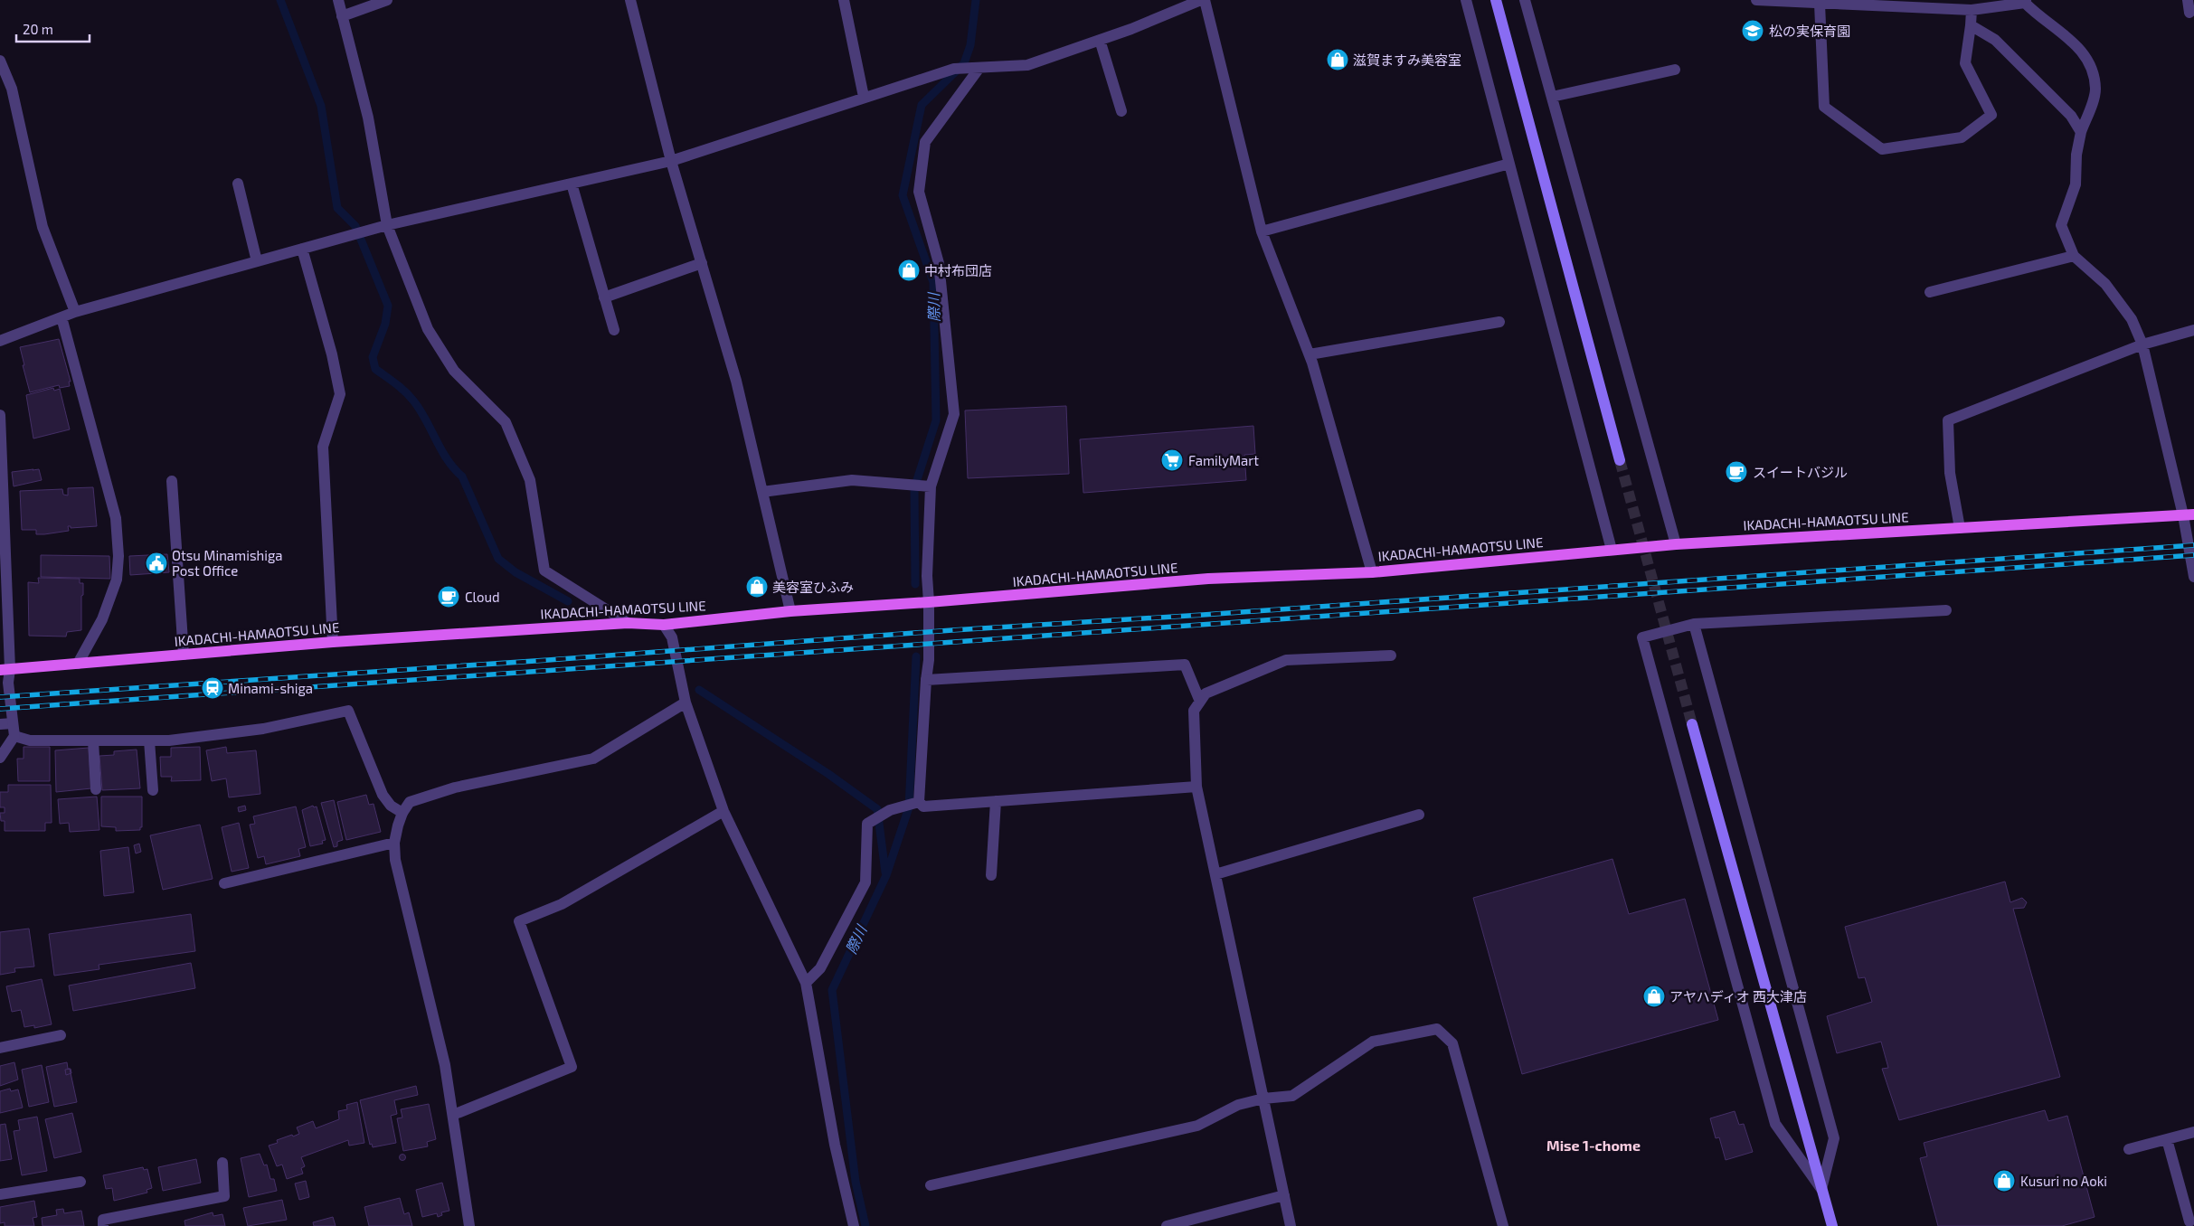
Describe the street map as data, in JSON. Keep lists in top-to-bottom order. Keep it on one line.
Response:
{"streets":{"main road":["IKADACHI-HAMAOTSU LINE"]},"districts":["Mise 1-chome"],"water":["際川"],"places":{"school or university":["松の実保育園"],"shop":["滋賀ますみ美容室","中村布団店","美容室ひふみ","アヤハディオ 西大津店","Kusuri no Aoki"],"supermarket":["FamilyMart"],"cafe":["スイートバジル","Cloud"],"public building":["Otsu Minamishiga Post Office"],"station":["Minami-shiga"]},"scale_bar":"20 m"}
